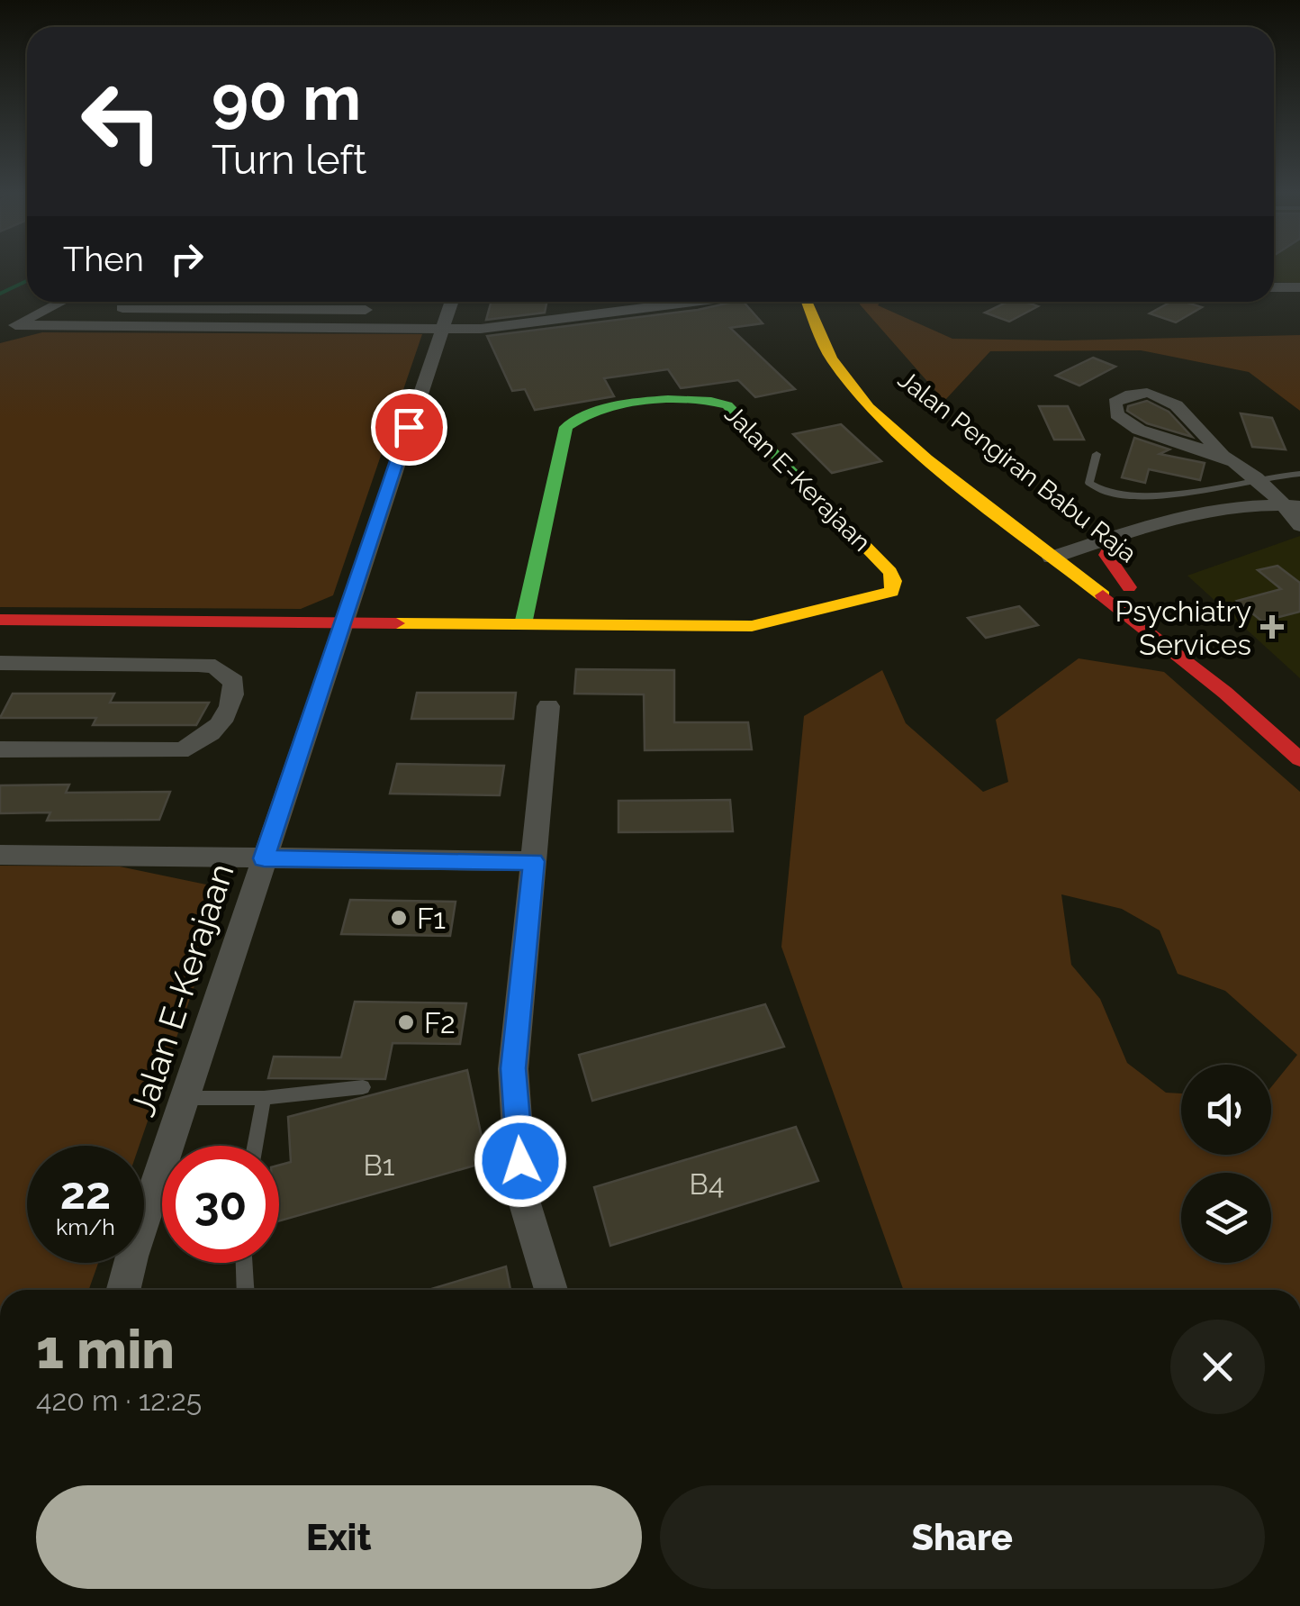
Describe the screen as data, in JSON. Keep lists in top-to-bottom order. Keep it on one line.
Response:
{"streets":{"main road":["Jalan Pengiran Babu Raja","Jalan E-Kerajaan"]},"places":{"health":["Psychiatry Services"],"other":["F1","F2"]},"house_numbers":["B1","B4"],"page":{"turn":["90 m","Turn left"],"then":"Then","speed":"22 km/h","limit":"30","heading":["1 min","420 m · 12:25"],"buttons":["Exit","Share"]}}
